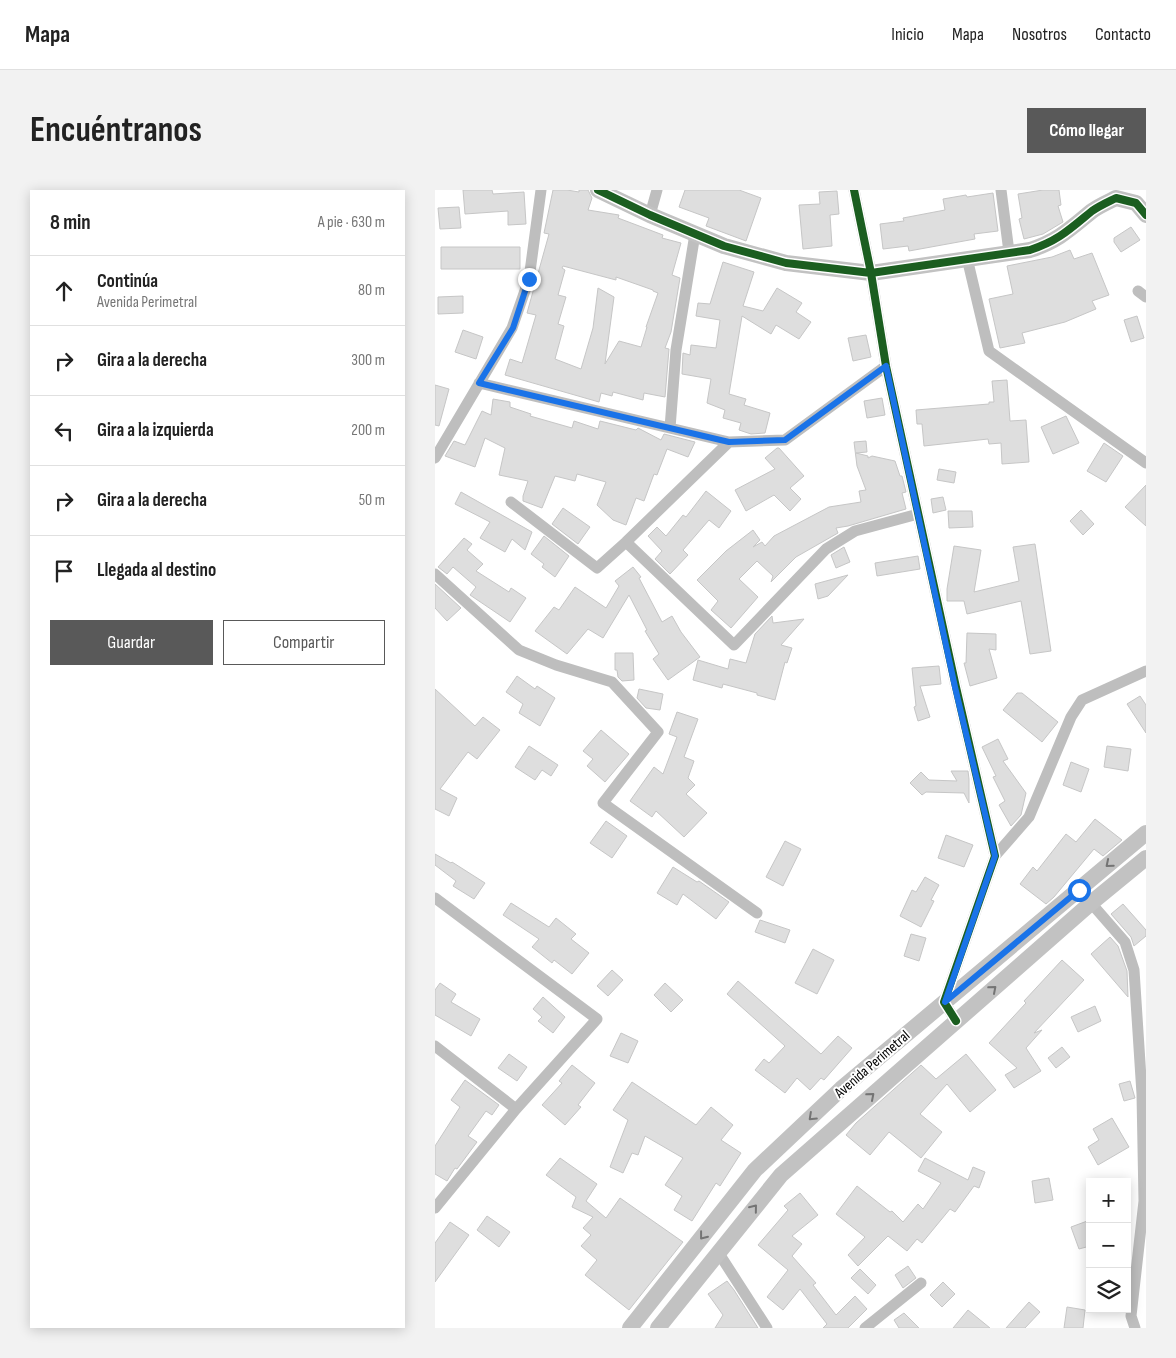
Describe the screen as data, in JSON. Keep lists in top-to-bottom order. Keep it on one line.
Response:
{"streets":{"main road":["Avenida Perimetral"]},"page":{"header":"Mapa","nav":["Inicio","Mapa","Nosotros","Contacto"],"buttons":["Cómo llegar",["Guardar","Compartir"]],"title":"Encuéntranos","heading":["8 min","A pie · 630 m"],"list":[["Continúa","Avenida Perimetral","80 m"],["Gira a la derecha","300 m"],["Gira a la izquierda","200 m"],["Gira a la derecha","50 m"],"Llegada al destino"],"map_buttons":["+","−"]}}
